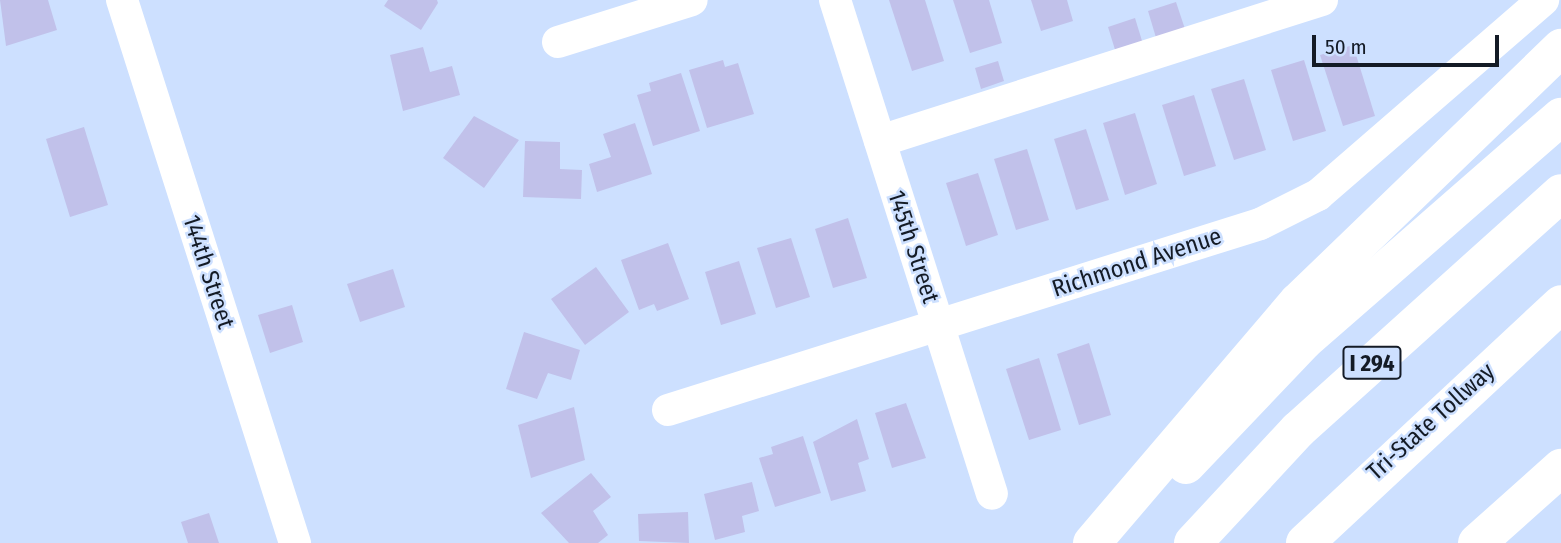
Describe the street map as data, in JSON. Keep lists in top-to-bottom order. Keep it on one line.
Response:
{"streets":{"highway":["I 294","Tri-State Tollway"],"street":["145th Street","Richmond Avenue","144th Street"]},"crossings":[["145th Street","Richmond Avenue"]],"scale_bar":"50 m"}
